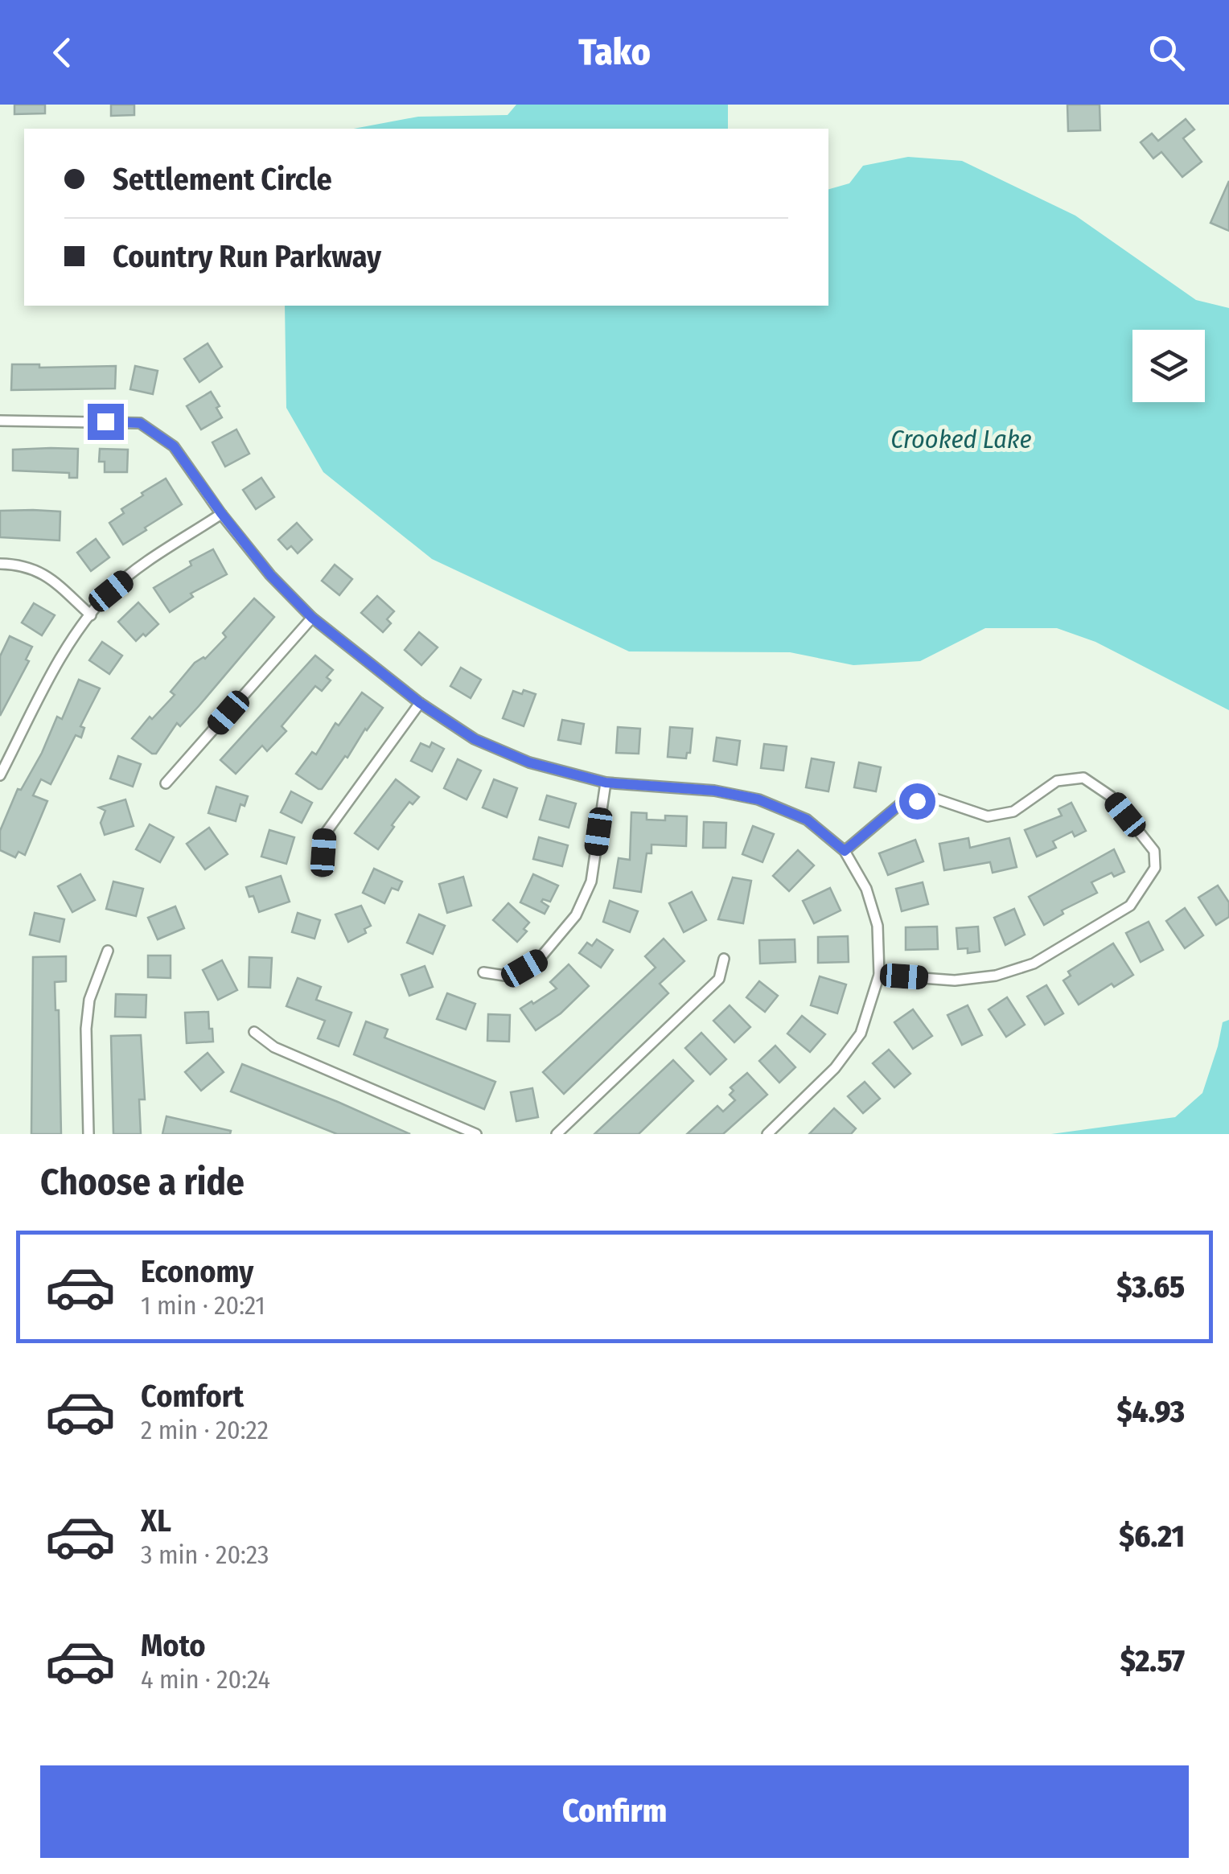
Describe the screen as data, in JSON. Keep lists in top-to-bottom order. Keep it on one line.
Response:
{"water":["Crooked Lake"],"page":{"header":"Tako","banner":["Settlement Circle","Country Run Parkway"],"heading":"Choose a ride","list":[{"name":"Economy","note":"1 min · 20:21","value":"$3.65"},{"name":"Comfort","note":"2 min · 20:22","value":"$4.93"},{"name":"XL","note":"3 min · 20:23","value":"$6.21"},{"name":"Moto","note":"4 min · 20:24","value":"$2.57"}],"buttons":"Confirm"}}
